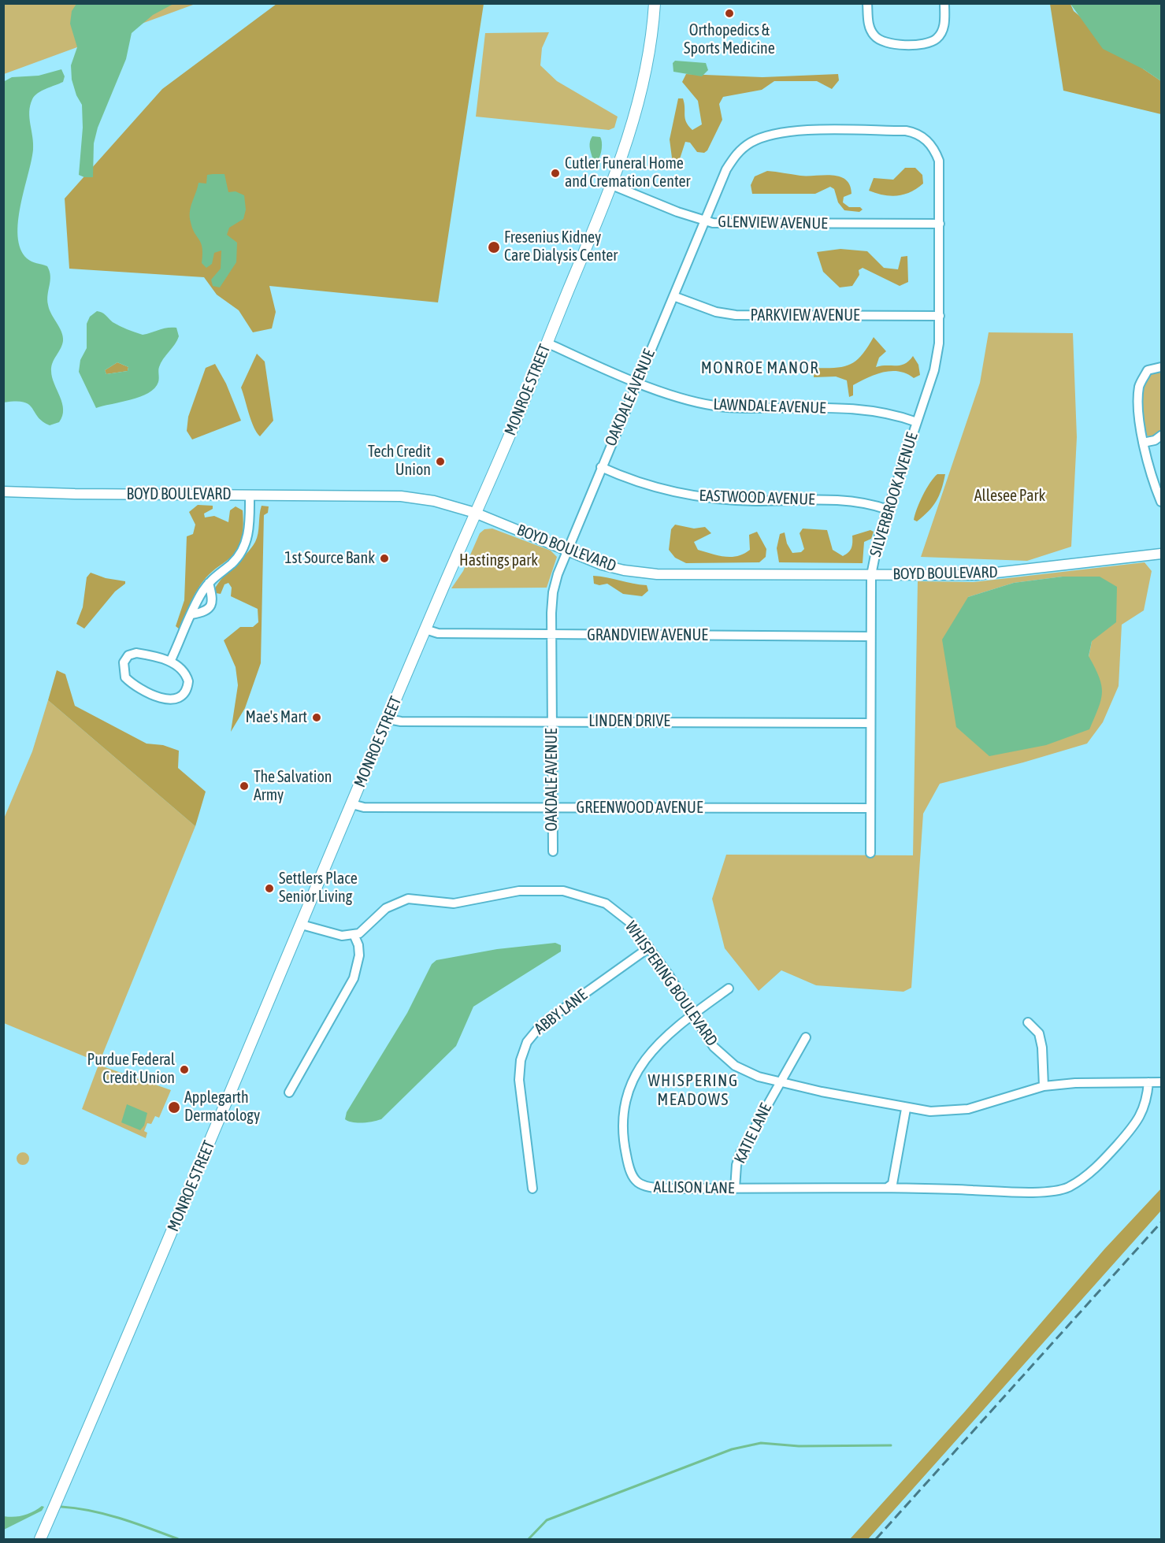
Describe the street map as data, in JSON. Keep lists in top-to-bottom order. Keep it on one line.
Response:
{"streets":{"main road":["MONROE STREET"],"street":["GLENVIEW AVENUE","PARKVIEW AVENUE","OAKDALE AVENUE","LAWNDALE AVENUE","BOYD BOULEVARD","SILVERBROOK AVENUE","EASTWOOD AVENUE","GRANDVIEW AVENUE","LINDEN DRIVE","GREENWOOD AVENUE","WHISPERING BOULEVARD","ABBY LANE","KATIE LANE","ALLISON LANE"]},"crossings":[["GLENVIEW AVENUE","MONROE STREET"],["GLENVIEW AVENUE","OAKDALE AVENUE"],["GLENVIEW AVENUE","SILVERBROOK AVENUE"],["PARKVIEW AVENUE","OAKDALE AVENUE"],["PARKVIEW AVENUE","SILVERBROOK AVENUE"],["MONROE STREET","LAWNDALE AVENUE"],["MONROE STREET","BOYD BOULEVARD"],["MONROE STREET","GRANDVIEW AVENUE"],["MONROE STREET","LINDEN DRIVE"],["MONROE STREET","GREENWOOD AVENUE"],["OAKDALE AVENUE","LAWNDALE AVENUE"],["OAKDALE AVENUE","BOYD BOULEVARD"],["OAKDALE AVENUE","SILVERBROOK AVENUE"],["OAKDALE AVENUE","EASTWOOD AVENUE"],["OAKDALE AVENUE","GRANDVIEW AVENUE"],["OAKDALE AVENUE","LINDEN DRIVE"],["OAKDALE AVENUE","GREENWOOD AVENUE"],["LAWNDALE AVENUE","SILVERBROOK AVENUE"],["BOYD BOULEVARD","SILVERBROOK AVENUE"],["SILVERBROOK AVENUE","EASTWOOD AVENUE"],["SILVERBROOK AVENUE","GRANDVIEW AVENUE"],["SILVERBROOK AVENUE","LINDEN DRIVE"],["SILVERBROOK AVENUE","GREENWOOD AVENUE"],["WHISPERING BOULEVARD","ABBY LANE"],["WHISPERING BOULEVARD","KATIE LANE"],["WHISPERING BOULEVARD","ALLISON LANE"],["KATIE LANE","ALLISON LANE"]],"districts":["MONROE MANOR","WHISPERING MEADOWS"],"parks":["Allesee Park","Hastings park"],"places":["Orthopedics & Sports Medicine","Cutler Funeral Home and Cremation Center","Fresenius Kidney Care Dialysis Center","Tech Credit Union","1st Source Bank","Mae's Mart","The Salvation Army","Settlers Place Senior Living","Purdue Federal Credit Union","Applegarth Dermatology"]}
